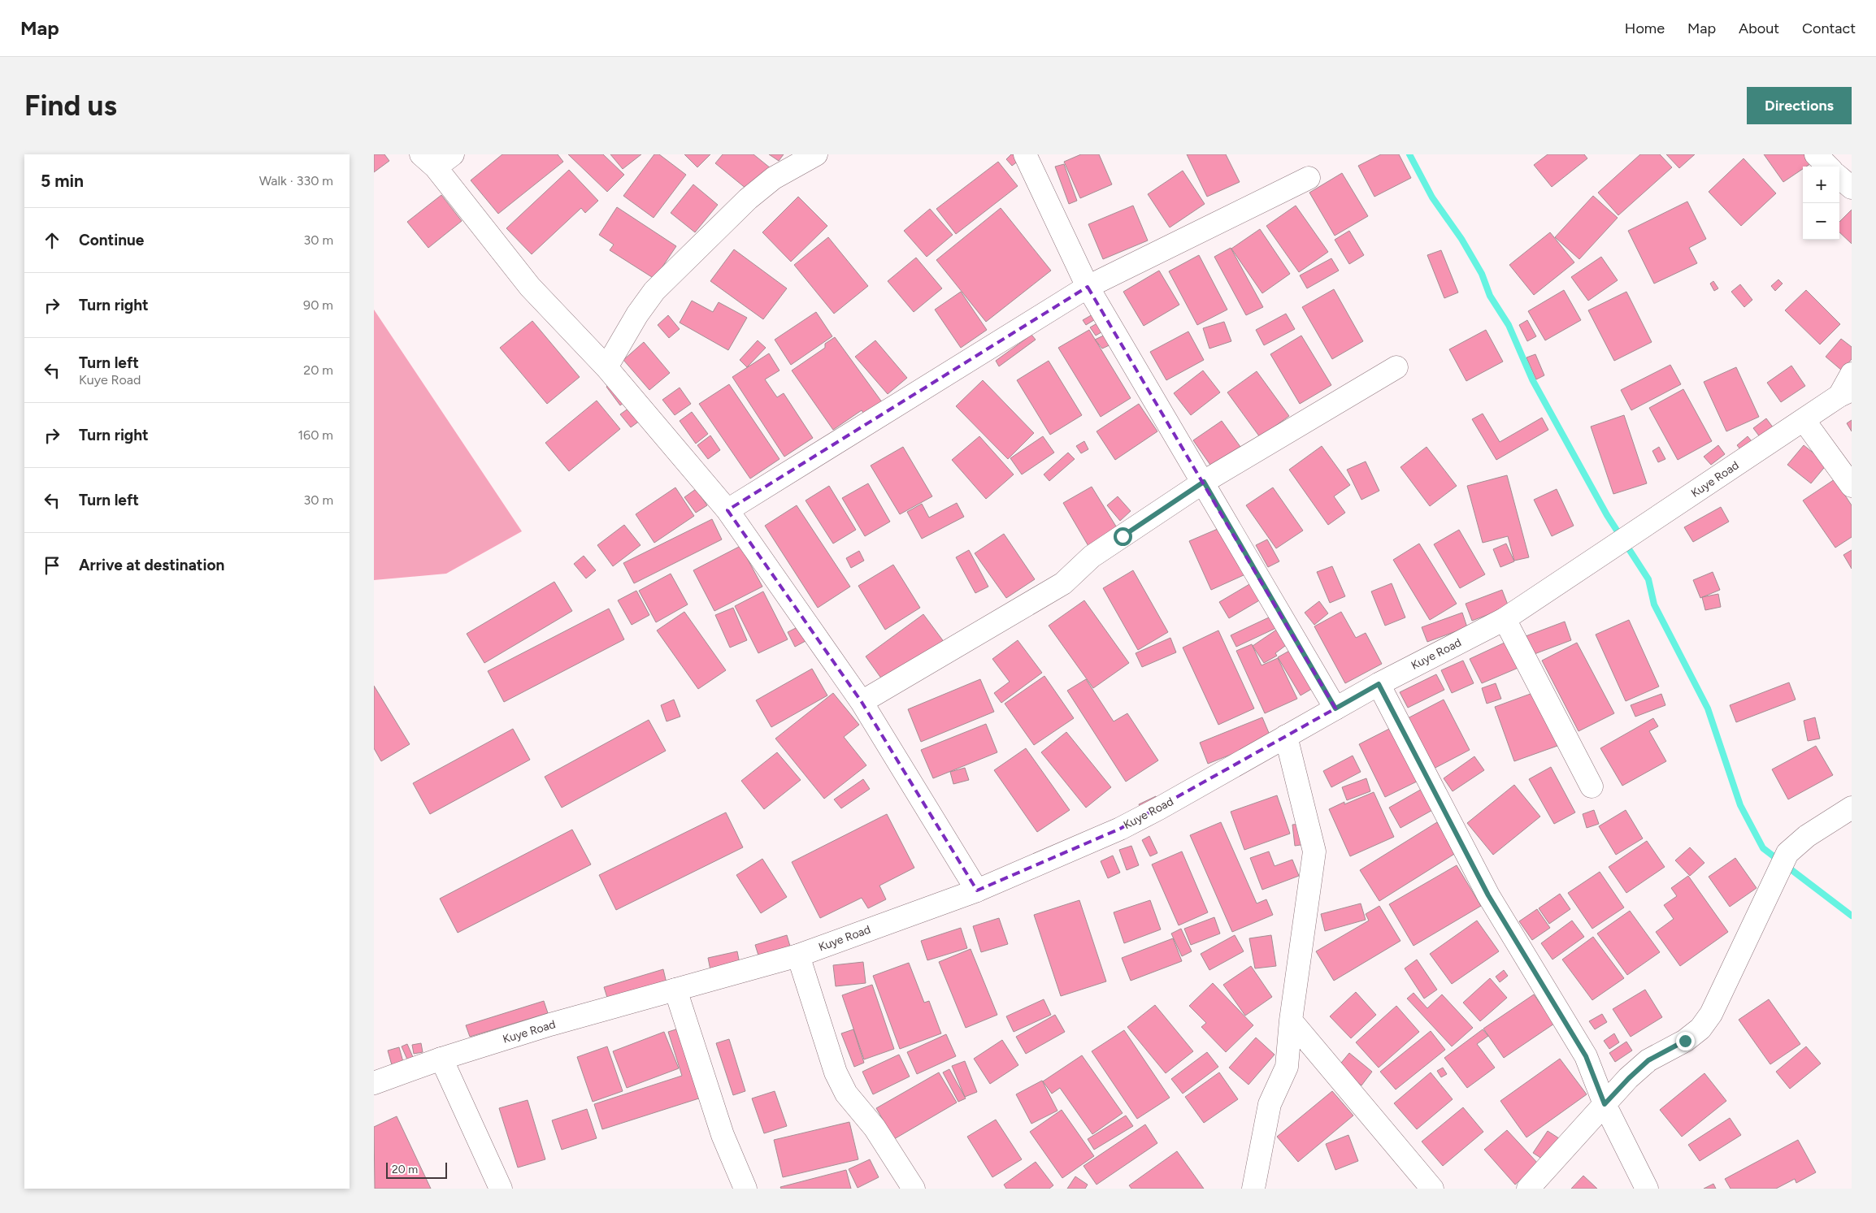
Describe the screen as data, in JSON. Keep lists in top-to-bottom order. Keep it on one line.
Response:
{"streets":{"street":["Kuye Road"]},"scale_bar":"20 m","page":{"header":"Map","nav":["Home","Map","About","Contact"],"buttons":"Directions","title":"Find us","heading":["5 min","Walk · 330 m"],"map_buttons":["+","−"],"list":[["Continue","30 m"],["Turn right","90 m"],["Turn left","Kuye Road","20 m"],["Turn right","160 m"],["Turn left","30 m"],"Arrive at destination"],"scale":"20 m"}}
